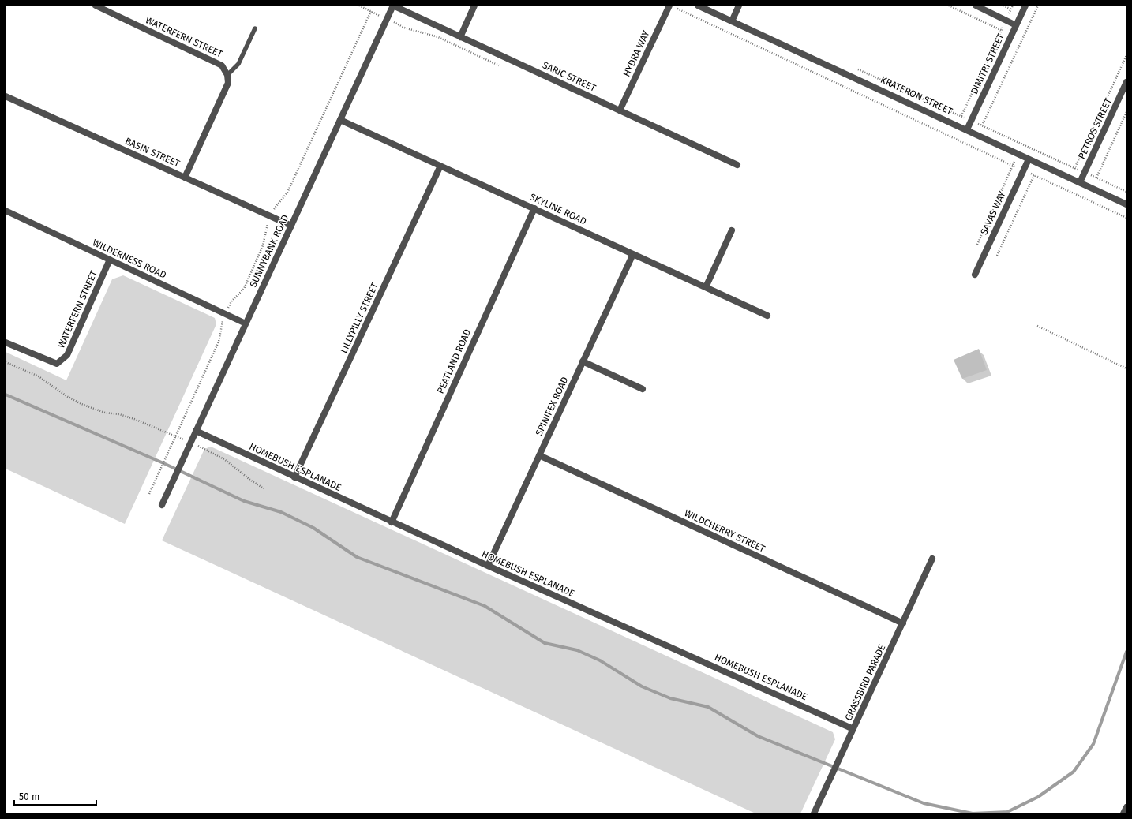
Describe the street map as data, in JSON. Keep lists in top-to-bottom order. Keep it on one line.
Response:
{"streets":{"street":["WATERFERN STREET","HYDRA WAY","DIMITRI STREET","SARIC STREET","KRATERON STREET","PETROS STREET","BASIN STREET","SKYLINE ROAD","SAVAS WAY","SUNNYBANK ROAD","WILDERNESS ROAD","LILLYPILLY STREET","PEATLAND ROAD","SPINIFEX ROAD","HOMEBUSH ESPLANADE","WILDCHERRY STREET","GRASSBIRD PARADE"]},"crossings":[["WATERFERN STREET","WILDERNESS ROAD"],["HYDRA WAY","SARIC STREET"],["DIMITRI STREET","KRATERON STREET"],["SARIC STREET","SUNNYBANK ROAD"],["KRATERON STREET","PETROS STREET"],["KRATERON STREET","SAVAS WAY"],["BASIN STREET","SUNNYBANK ROAD"],["SKYLINE ROAD","SUNNYBANK ROAD"],["SKYLINE ROAD","LILLYPILLY STREET"],["SKYLINE ROAD","PEATLAND ROAD"],["SKYLINE ROAD","SPINIFEX ROAD"],["SUNNYBANK ROAD","WILDERNESS ROAD"],["SUNNYBANK ROAD","HOMEBUSH ESPLANADE"],["LILLYPILLY STREET","HOMEBUSH ESPLANADE"],["PEATLAND ROAD","HOMEBUSH ESPLANADE"],["SPINIFEX ROAD","HOMEBUSH ESPLANADE"],["SPINIFEX ROAD","WILDCHERRY STREET"],["HOMEBUSH ESPLANADE","GRASSBIRD PARADE"],["WILDCHERRY STREET","GRASSBIRD PARADE"]],"scale_bar":"50 m"}
